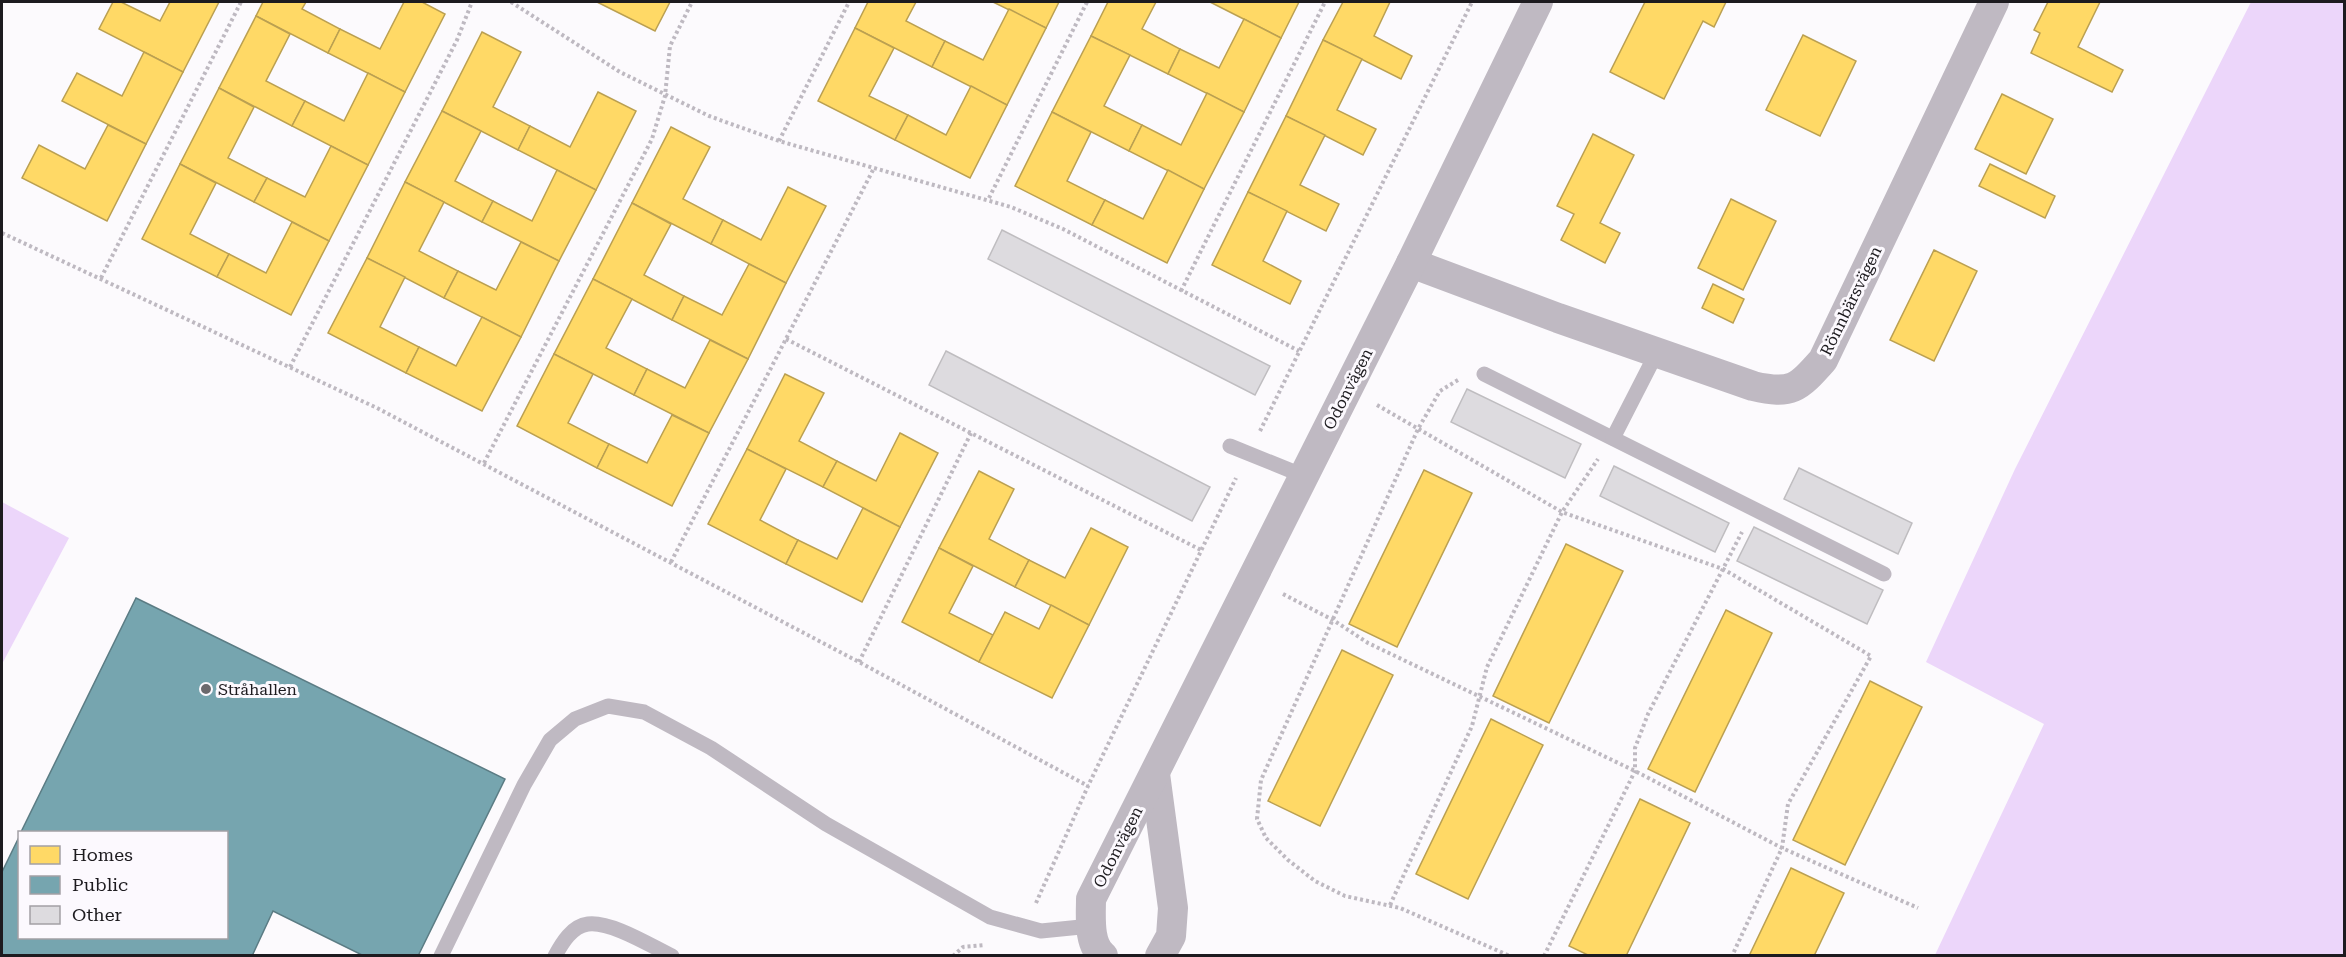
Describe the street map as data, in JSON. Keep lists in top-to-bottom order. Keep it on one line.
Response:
{"streets":{"street":["Rönnbärsvägen","Odonvägen"]},"crossings":[["Rönnbärsvägen","Odonvägen"]],"places":["Stråhallen"],"legend":["Homes","Public","Other"]}
